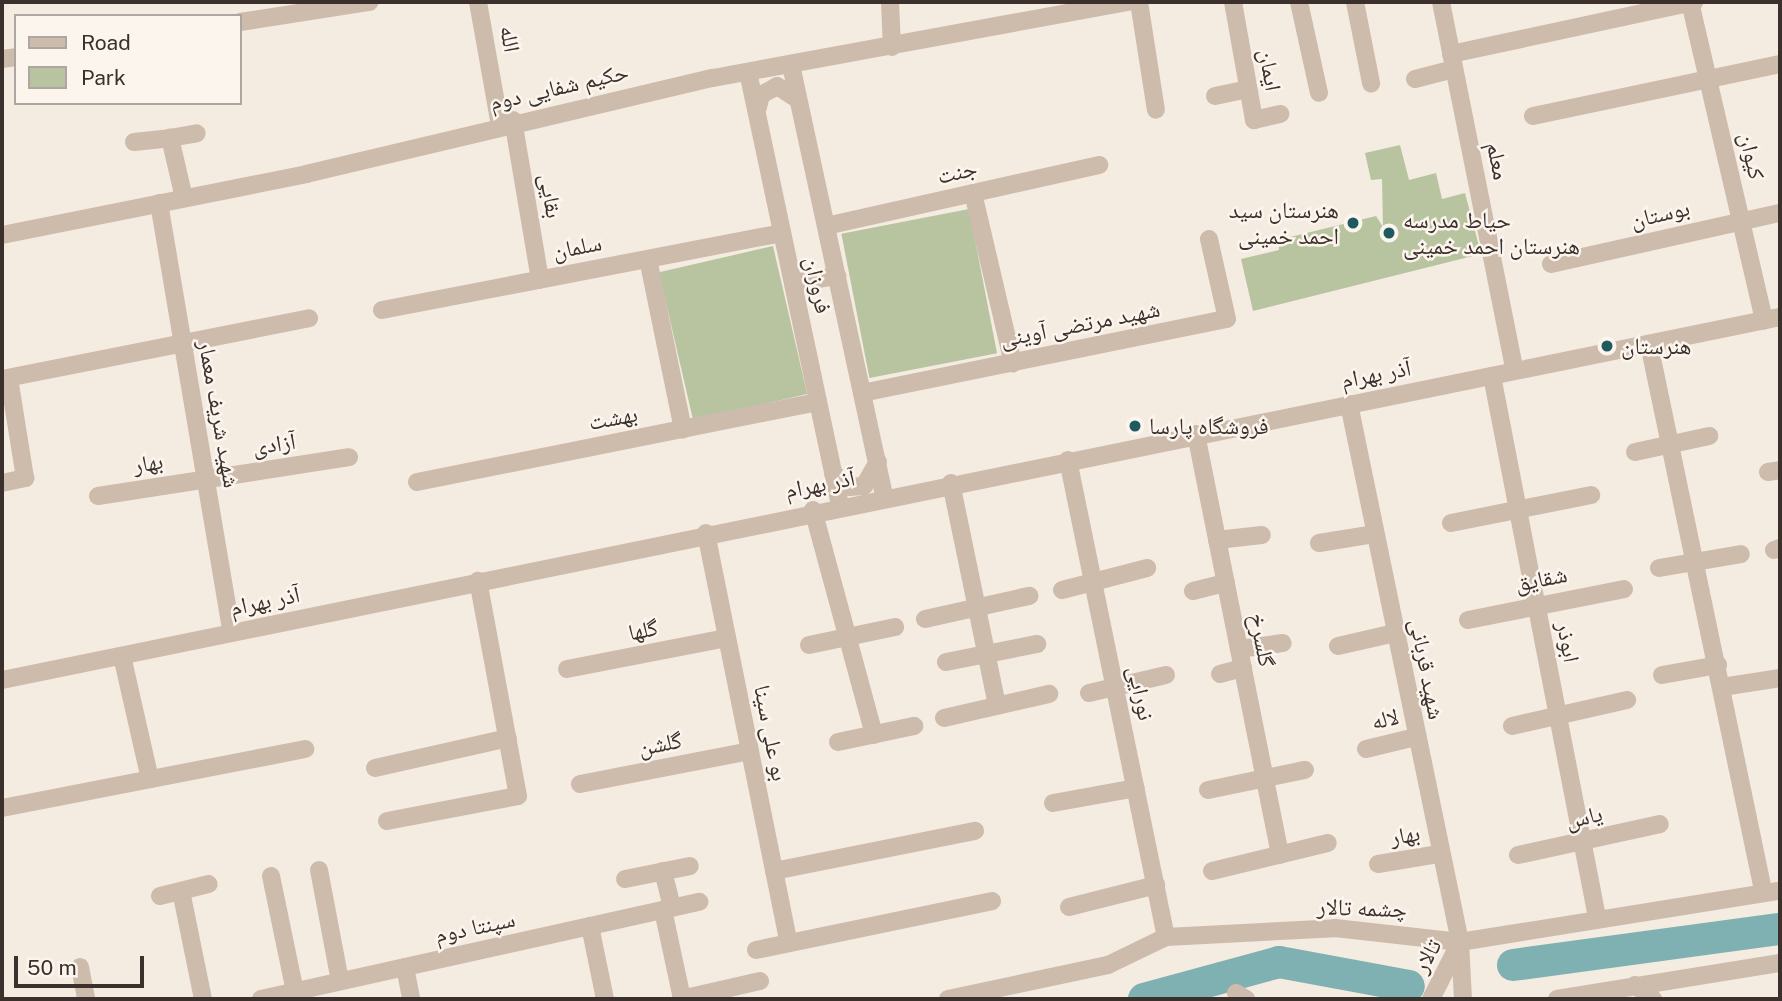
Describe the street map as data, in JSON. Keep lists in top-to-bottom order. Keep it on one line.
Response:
{"streets":{"street":["الله","ایمان","حکیم شفایی دوم","کیوان","معلم","جنت","بقایی","بوستان","سلمان","فروزان","شهید مرتضی آوینی","آذر بهرام","شهید شریف معمار","بهشت","آزادی","بهار","شقایق","گلها","گلسرخ","ابوذر","شهید قربانی","نورایی","لاله","بو علی سینا","گلشن","یاس","چشمه تالار","سپنتا دوم","تالار"]},"crossings":[["الله","حکیم شفایی دوم"],["الله","بقایی"],["حکیم شفایی دوم","بقایی"],["حکیم شفایی دوم","فروزان"],["حکیم شفایی دوم","شهید شریف معمار"],["کیوان","بوستان"],["کیوان","آذر بهرام"],["معلم","آذر بهرام"],["جنت","فروزان"],["بقایی","سلمان"],["سلمان","فروزان"],["فروزان","شهید مرتضی آوینی"],["فروزان","آذر بهرام"],["فروزان","بهشت"],["آذر بهرام","شهید شریف معمار"],["آذر بهرام","گلسرخ"],["آذر بهرام","ابوذر"],["آذر بهرام","شهید قربانی"],["آذر بهرام","نورایی"],["آذر بهرام","بو علی سینا"],["شهید شریف معمار","آزادی"],["شهید شریف معمار","بهار"],["آزادی","بهار"],["بهار","شهید قربانی"],["شقایق","ابوذر"],["گلها","بو علی سینا"],["ابوذر","یاس"],["ابوذر","چشمه تالار"],["شهید قربانی","لاله"],["شهید قربانی","چشمه تالار"],["شهید قربانی","تالار"],["نورایی","چشمه تالار"],["بو علی سینا","گلشن"],["چشمه تالار","تالار"]],"places":["هنرستان سید احمد خمینی","حیاط مدرسه هنرستان احمد خمینی","هنرستان","فروشگاه پارسا"],"legend":["Road","Park"],"scale_bar":"50 m"}
